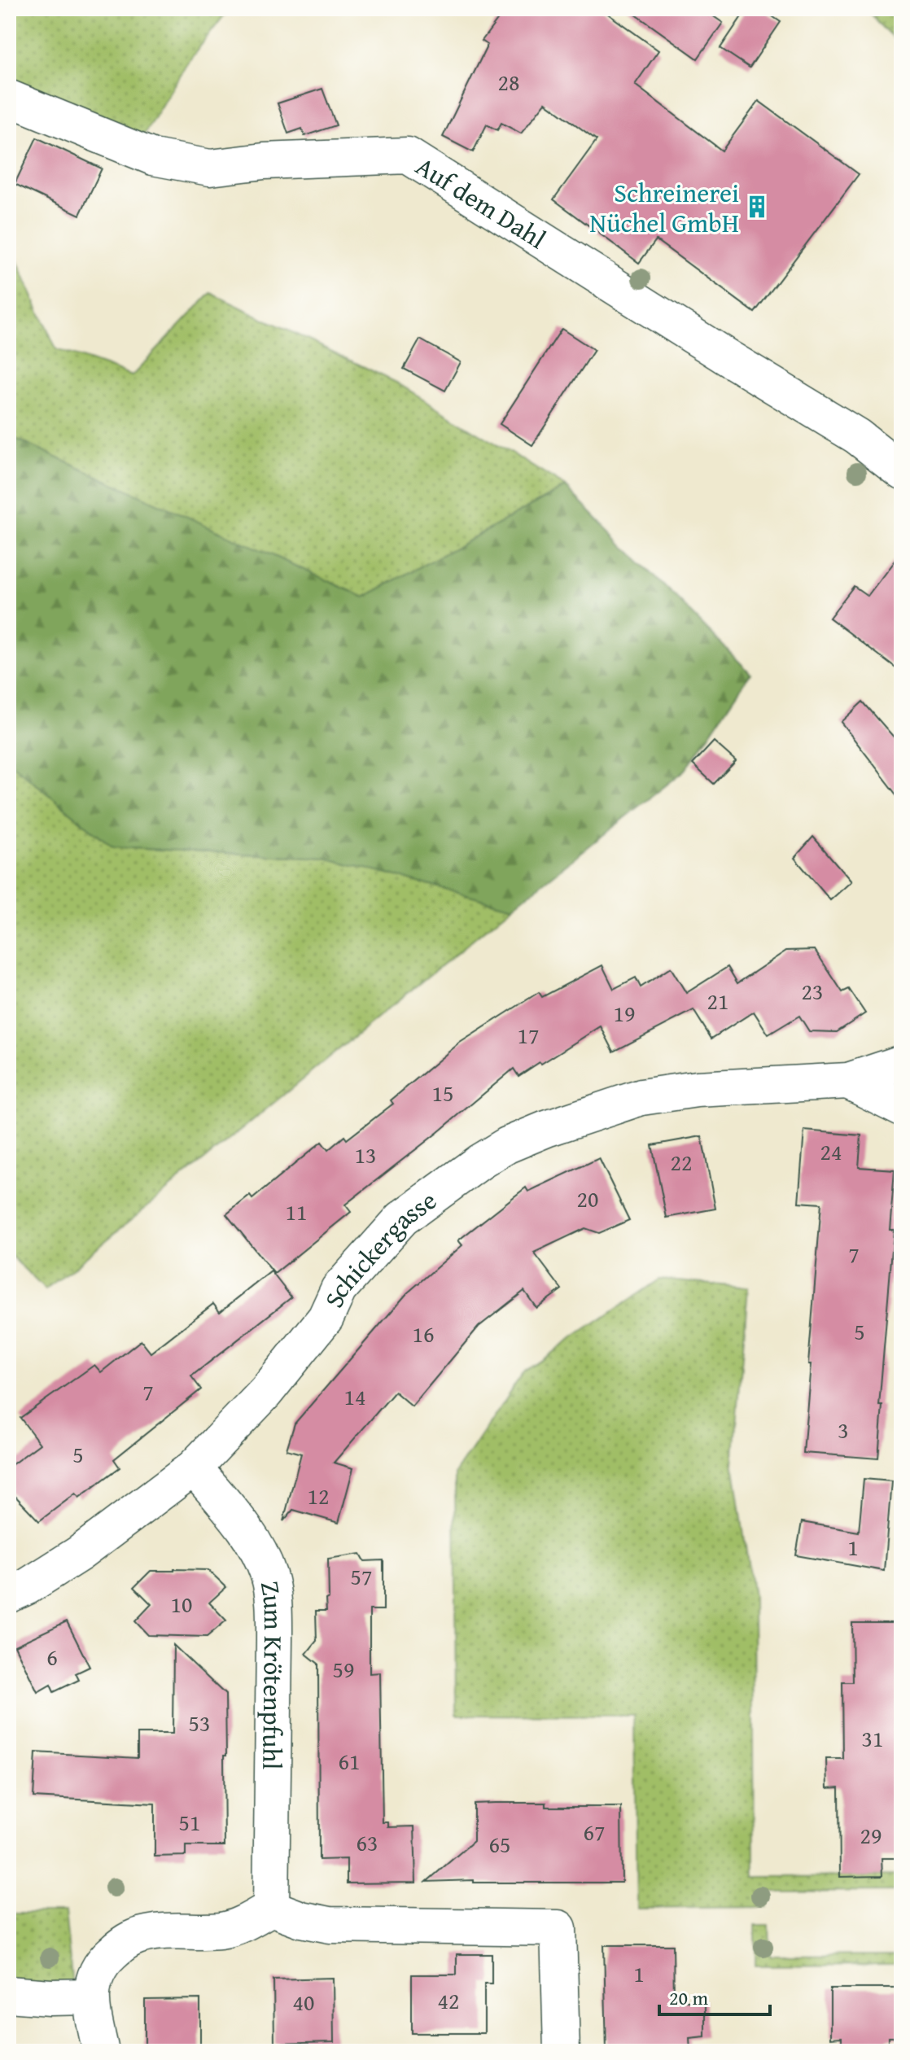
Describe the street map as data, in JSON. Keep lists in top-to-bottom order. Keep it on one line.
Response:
{"streets":{"street":["Auf dem Dahl","Schickergasse","Zum Krötenpfuhl"]},"crossings":[["Schickergasse","Zum Krötenpfuhl"]],"places":{"building":["Schreinerei Nüchel GmbH"]},"house_numbers":["28","23","21","19","17","15","24","13","22","20","11","7","5","16","7","14","3","5","12","1","57","10","6","59","53","31","61","51","67","29","63","65","1","42","40"],"scale_bar":"20 m"}
